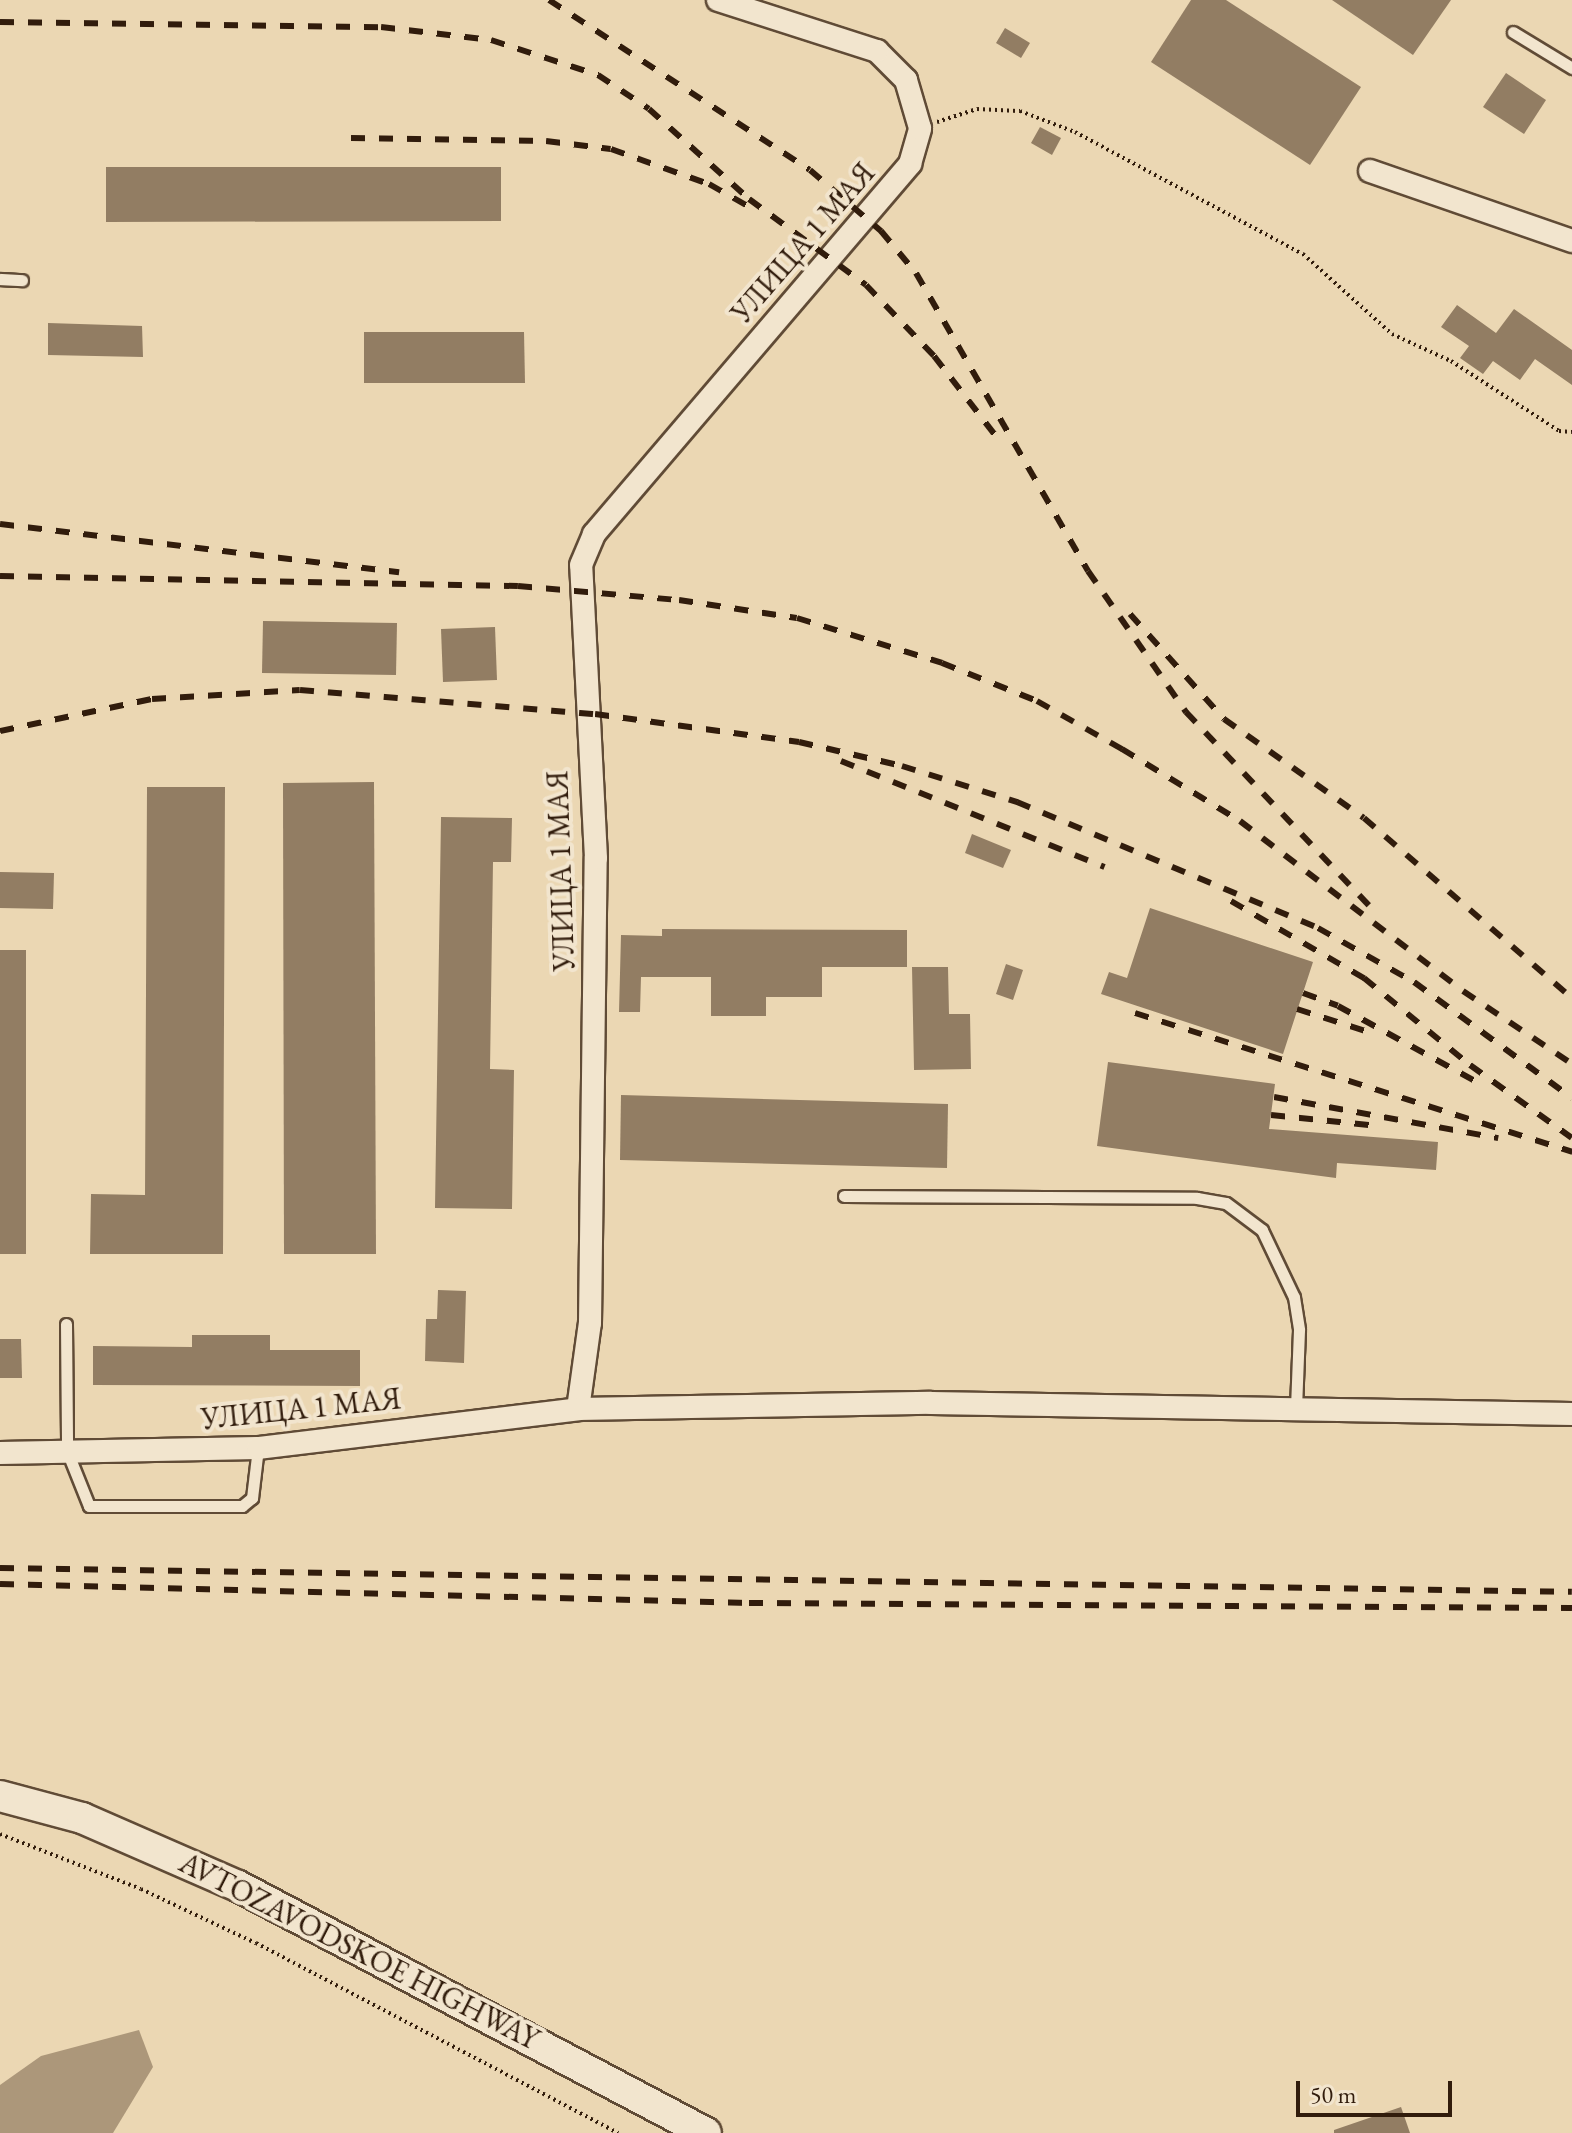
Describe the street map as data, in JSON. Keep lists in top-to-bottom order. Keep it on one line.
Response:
{"streets":{"main road":["AVTOZAVODSKOE HIGHWAY"],"street":["УЛИЦА 1 МАЯ"]},"scale_bar":"50 m"}
